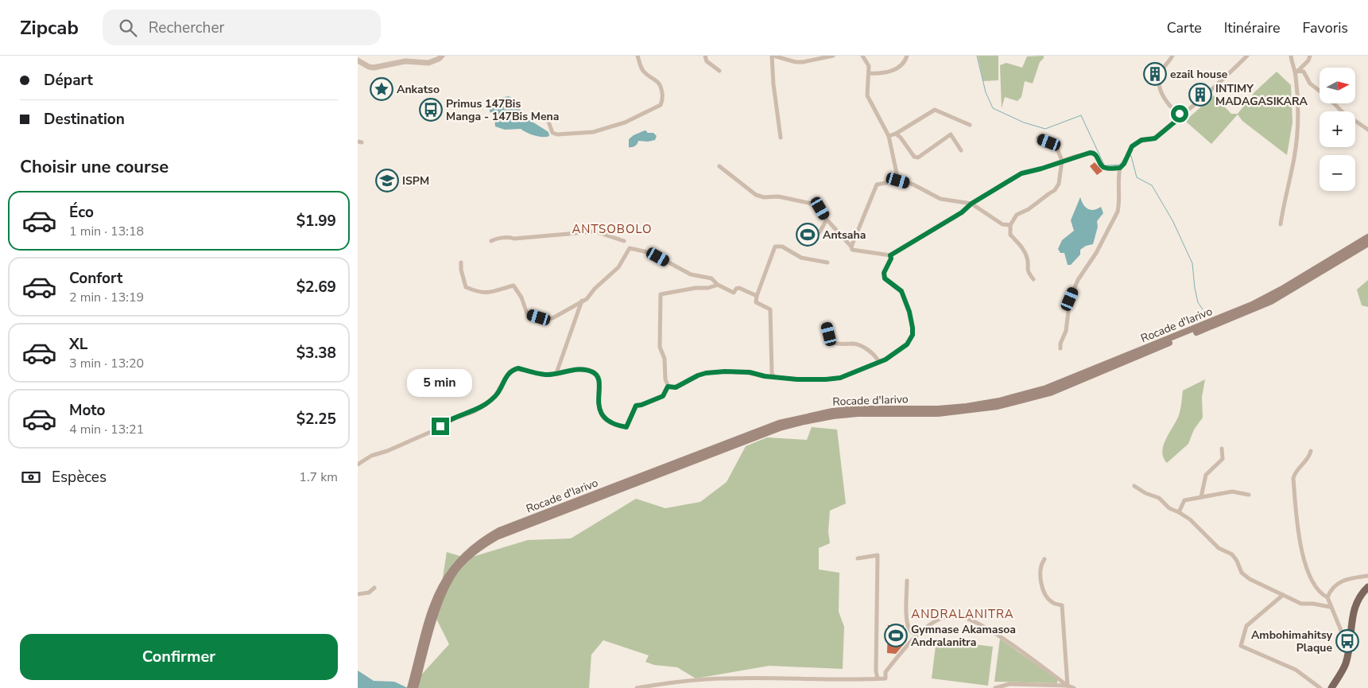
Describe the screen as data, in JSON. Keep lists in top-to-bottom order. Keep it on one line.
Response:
{"streets":{"main road":["Rocade d'Iarivo"]},"districts":["ANTSOBOLO","ANDRALANITRA"],"places":{"building":["ezail house","INTIMY MADAGASIKARA"],"place":["Ankatso"],"bus stop":["Primus 147Bis Manga - 147Bis Mena","Ambohimahitsy Plaque"],"school or university":["ISPM"],"sports":["Antsaha","Gymnase Akamasoa Andralanitra"]},"north":"right","page":{"header":"Zipcab","search":"Rechercher","nav":["Carte","Itinéraire","Favoris"],"banner":["Départ","Destination"],"map_buttons":["+","−"],"heading":"Choisir une course","list":[{"name":"Éco","note":"1 min · 13:18","value":"$1.99"},{"name":"Confort","note":"2 min · 13:19","value":"$2.69"},{"name":"XL","note":"3 min · 13:20","value":"$3.38"},{"name":"Moto","note":"4 min · 13:21","value":"$2.25"}],"bubble":"5 min","pay":["Espèces","1.7 km"],"buttons":"Confirmer"}}
